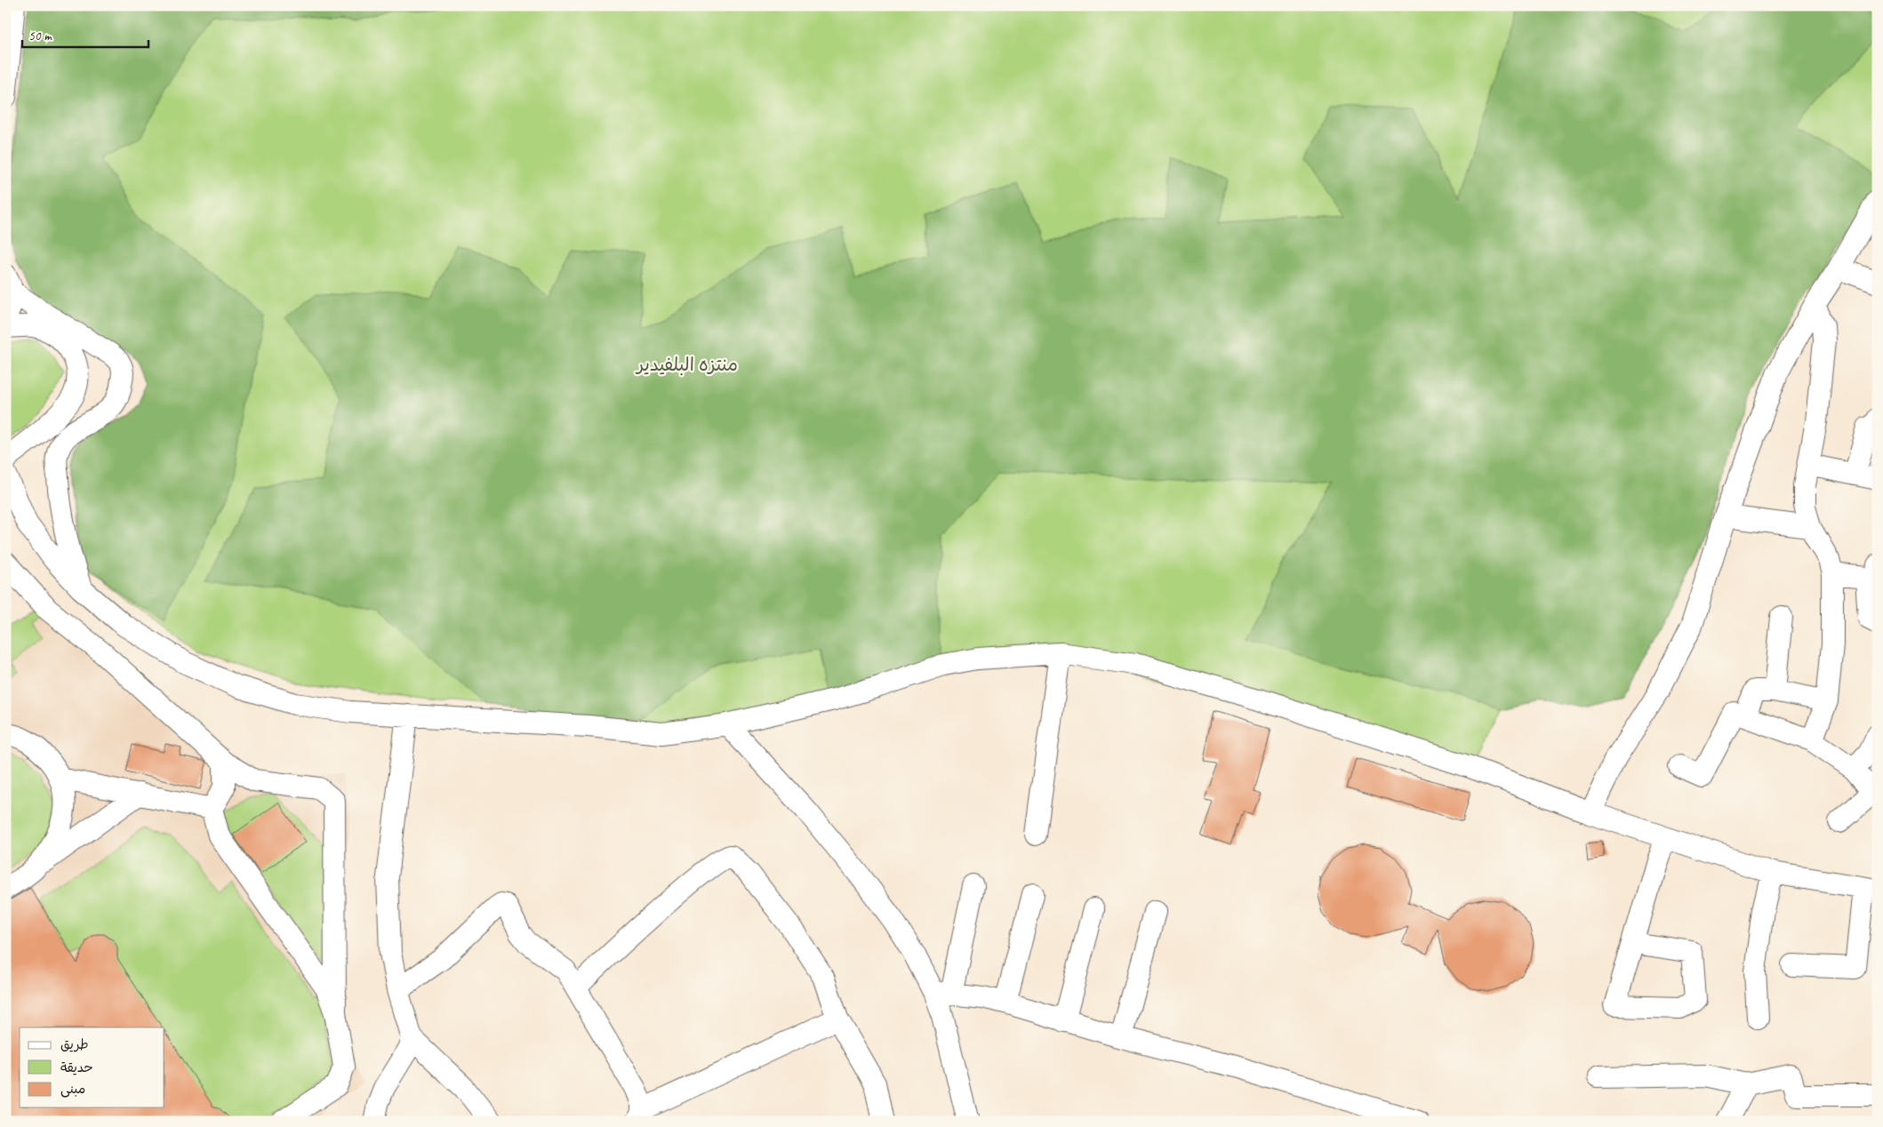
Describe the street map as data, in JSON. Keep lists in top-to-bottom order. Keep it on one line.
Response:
{"parks":["منتزه البلفيدير"],"legend":["طريق","حديقة","مبنى"],"scale_bar":"50 m"}
